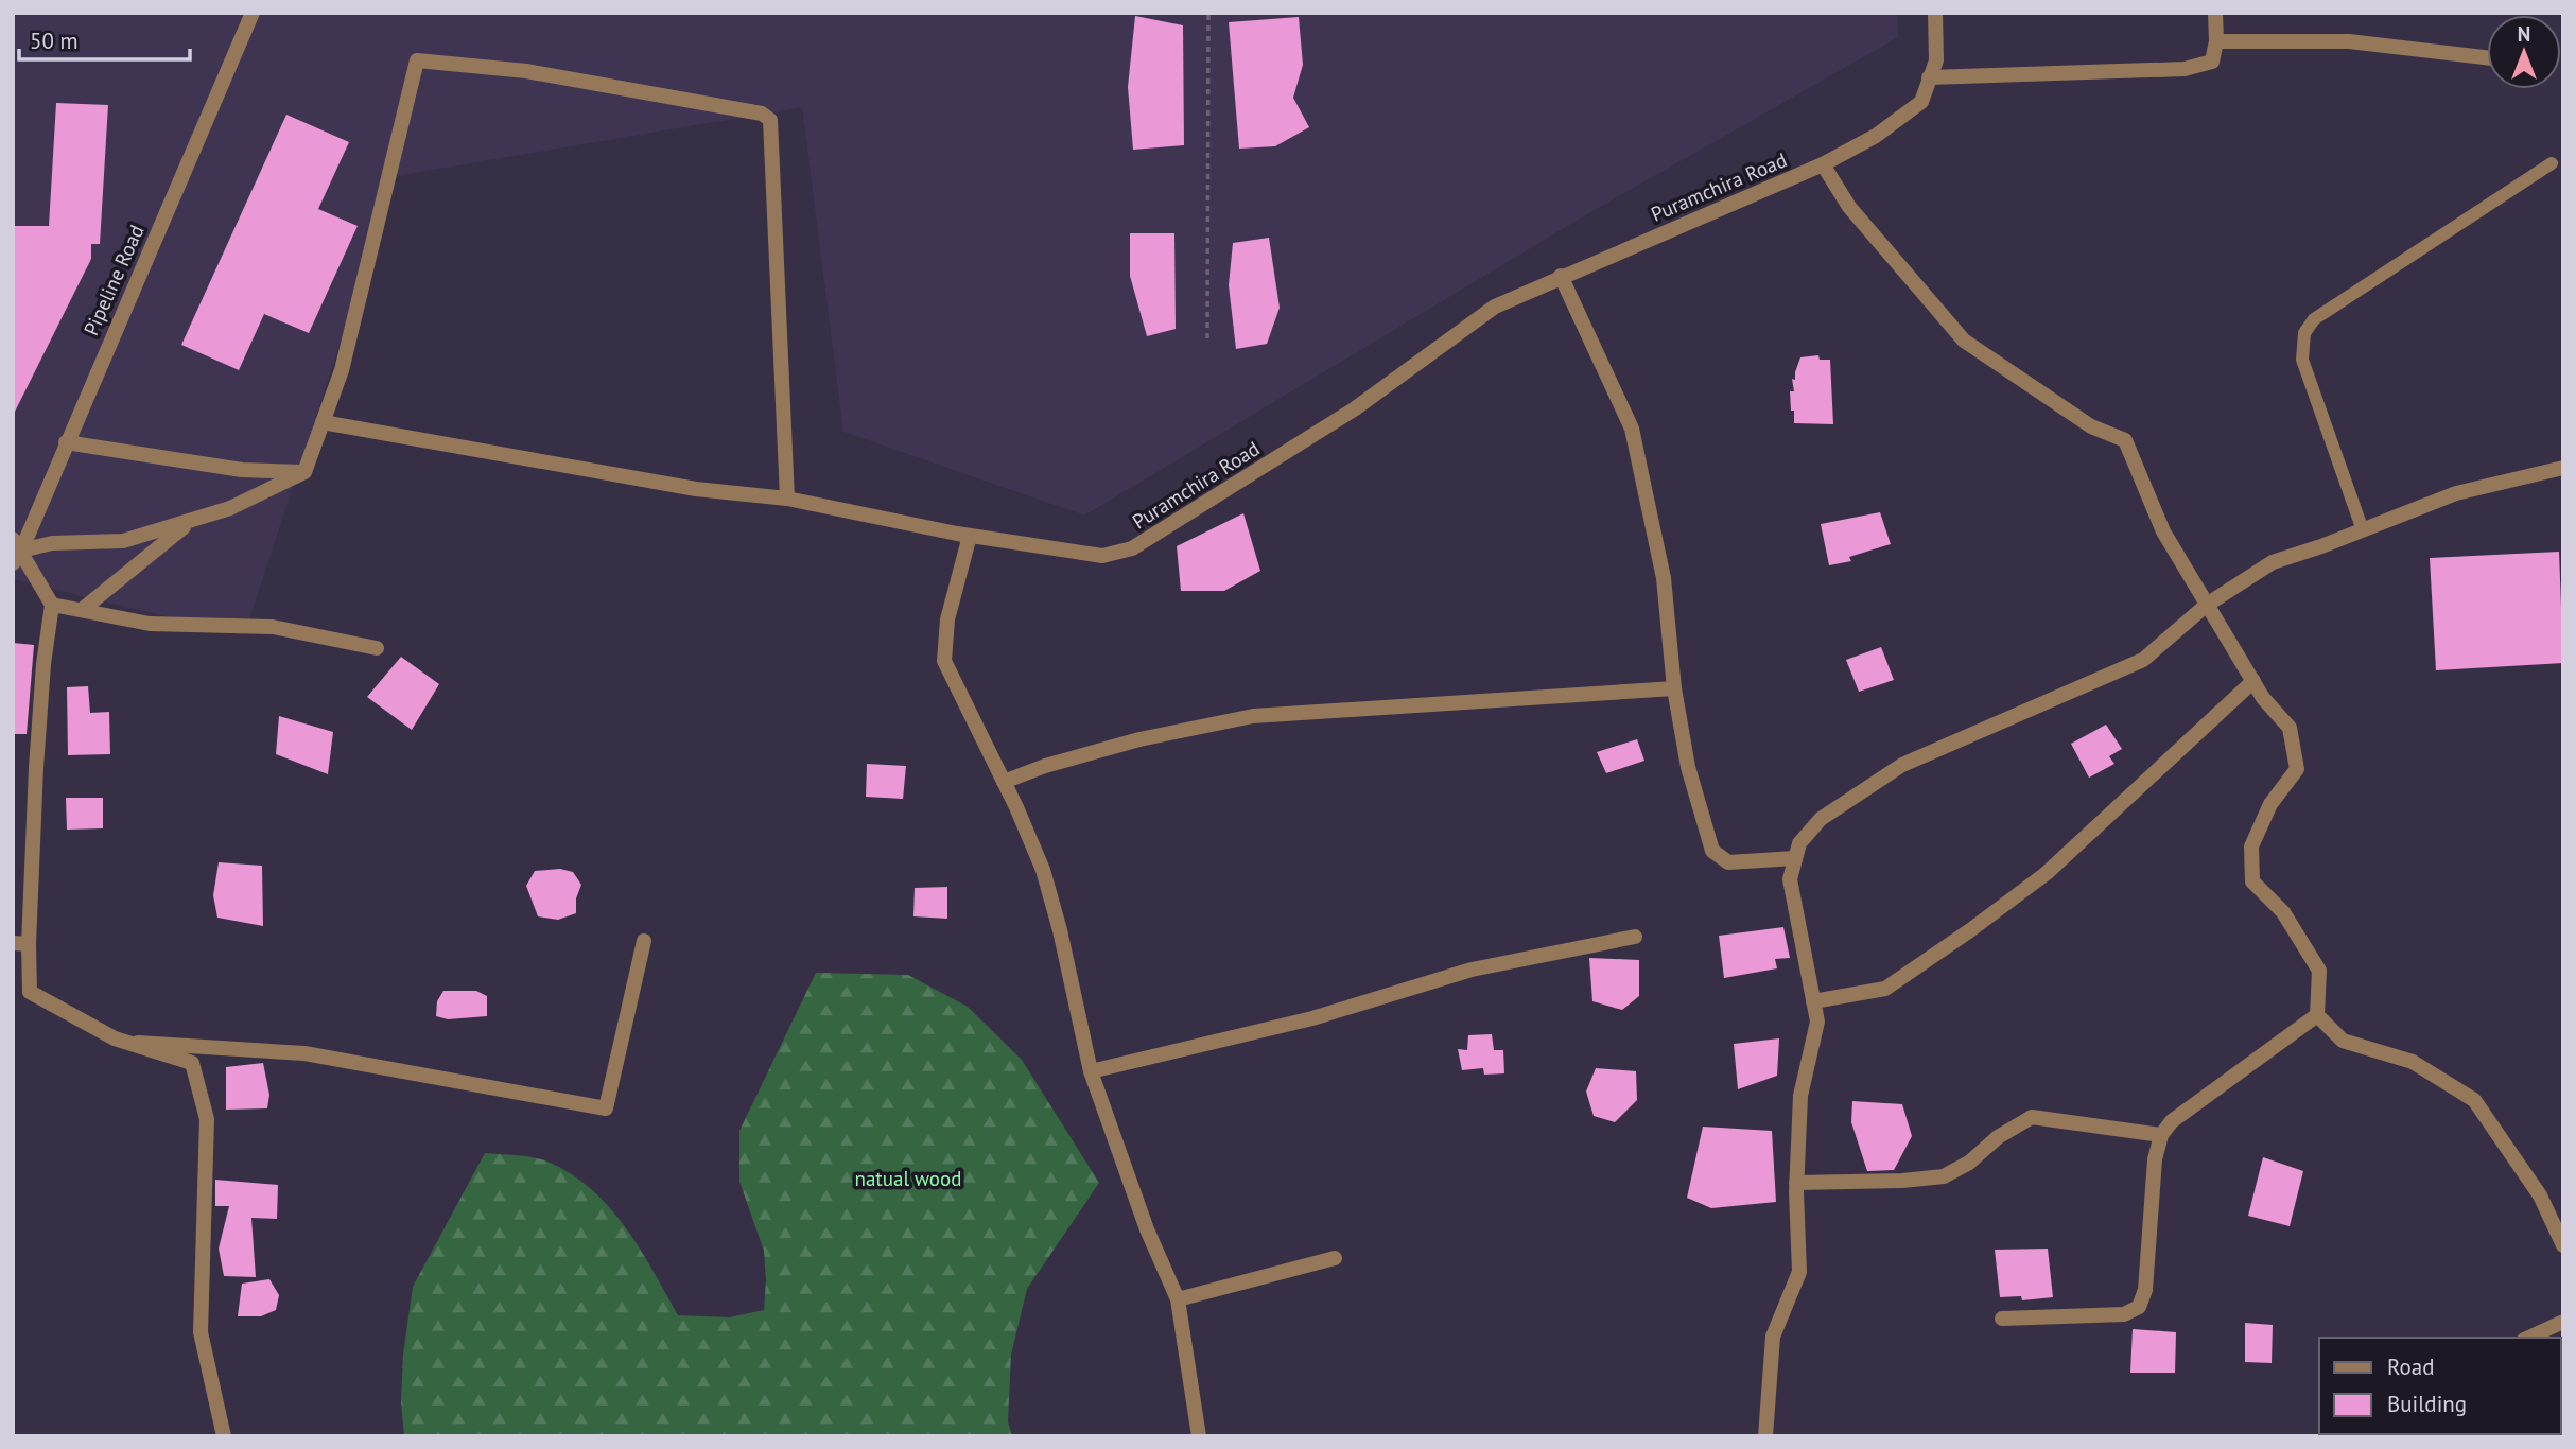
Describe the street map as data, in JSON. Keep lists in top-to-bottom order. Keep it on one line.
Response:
{"streets":{"street":["Puramchira Road","Pipeline Road"]},"parks":["natual wood"],"legend":["Road","Building"],"scale_bar":"50 m","north":"top"}
